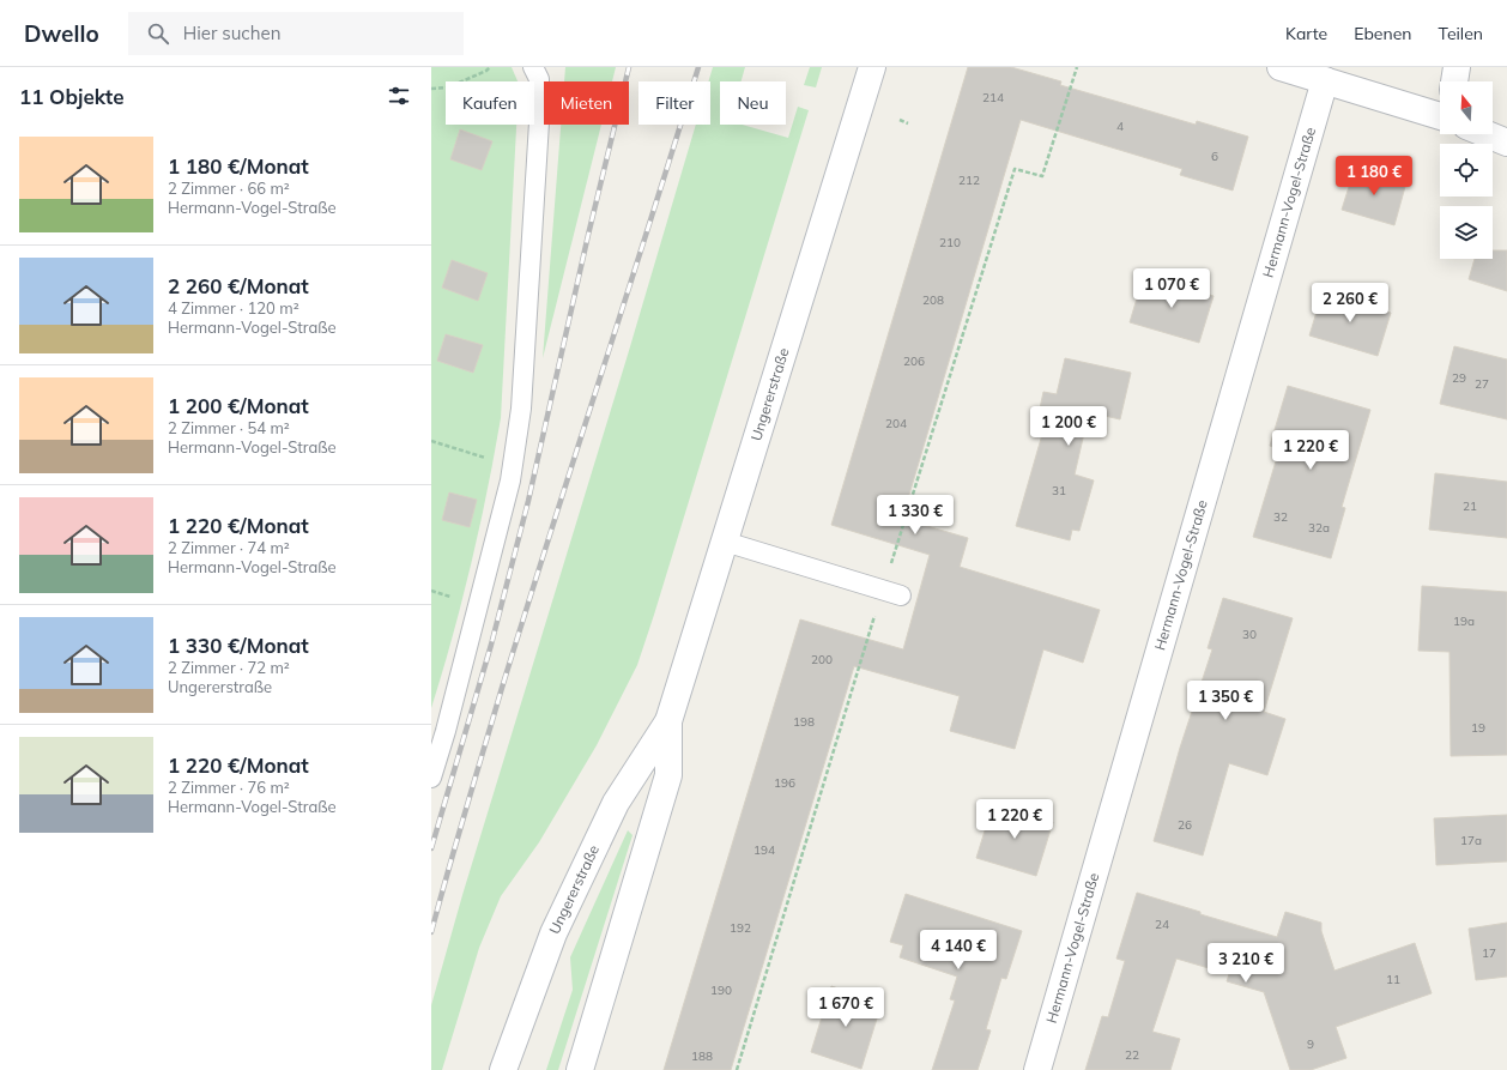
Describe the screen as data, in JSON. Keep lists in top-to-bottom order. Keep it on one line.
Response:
{"streets":{"main road":["Hermann-Vogel-Straße","Ungererstraße"]},"house_numbers":["214","4","6","212","210","208","206","29","27","204","31","21","32","32a","19a","30","200","198","19","196","26","17a","194","24","192","17","11","190","9","22","188"],"north":"top","page":{"header":"Dwello","search":"Hier suchen","nav":["Karte","Ebenen","Teilen"],"heading":"11 Objekte","chip":["Kaufen","Mieten","Filter","Neu"],"list":[{"name":"1 180 €/Monat","note":"2 Zimmer · 66 m² · Hermann-Vogel-Straße"},{"name":"2 260 €/Monat","note":"4 Zimmer · 120 m² · Hermann-Vogel-Straße"},{"name":"1 200 €/Monat","note":"2 Zimmer · 54 m² · Hermann-Vogel-Straße"},{"name":"1 220 €/Monat","note":"2 Zimmer · 74 m² · Hermann-Vogel-Straße"},{"name":"1 330 €/Monat","note":"2 Zimmer · 72 m² · Ungererstraße"},{"name":"1 220 €/Monat","note":"2 Zimmer · 76 m² · Hermann-Vogel-Straße"}],"price":["1 180 €","1 070 €","2 260 €","1 200 €","1 220 €","1 330 €","1 350 €","1 220 €","4 140 €","3 210 €","1 670 €"]}}
